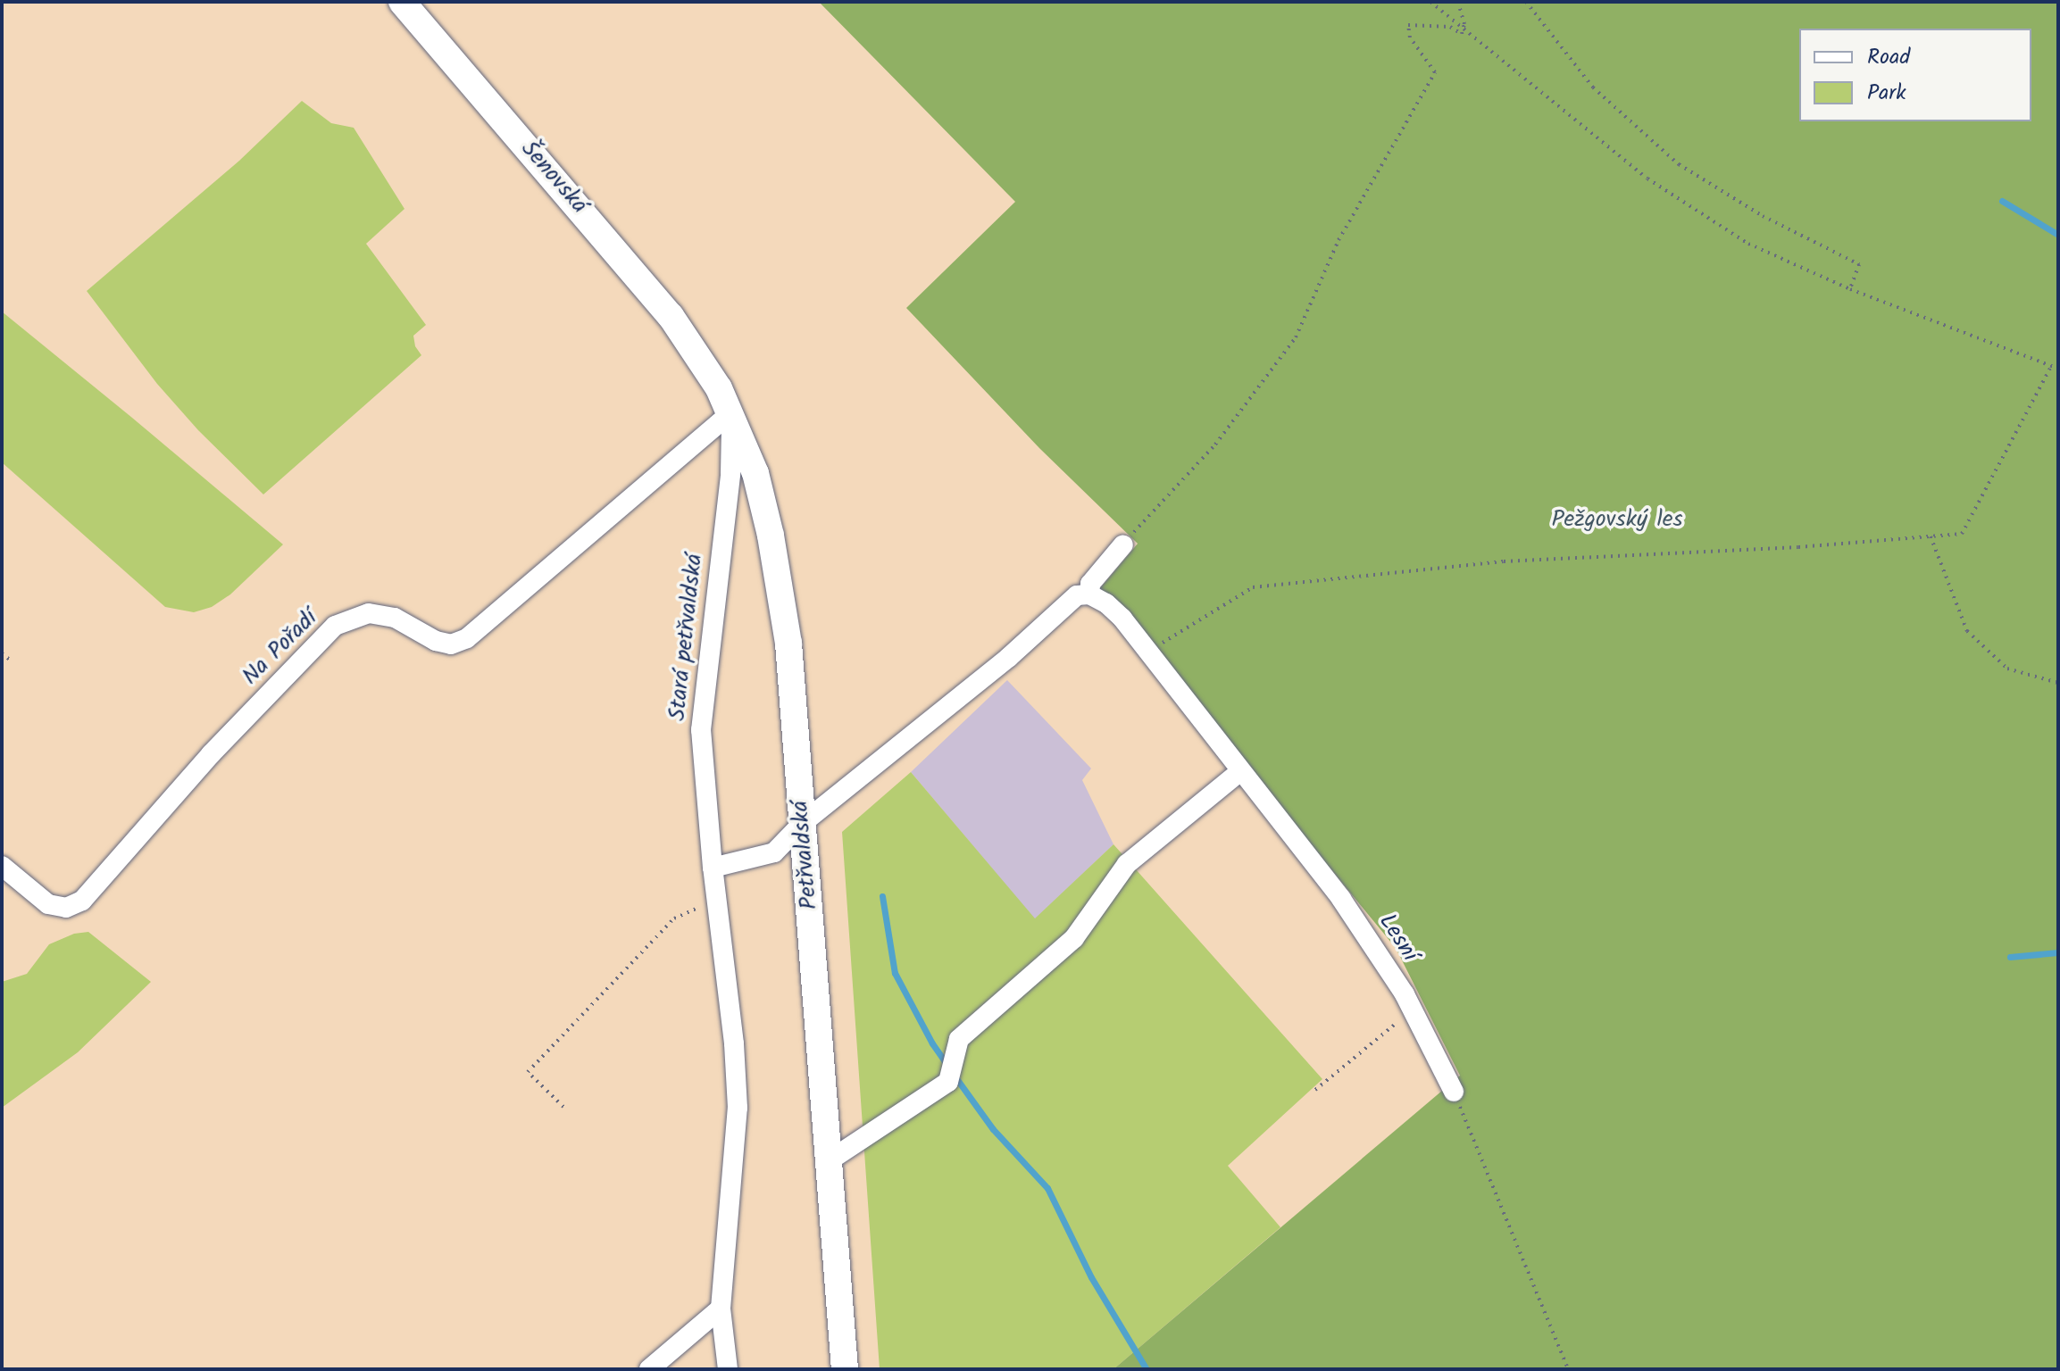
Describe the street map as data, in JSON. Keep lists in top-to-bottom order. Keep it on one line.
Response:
{"streets":{"main road":["Šenovská","Petřvaldská"],"street":["Stará petřvaldská","Na Pořadí","Lesní"]},"crossings":[["Šenovská","Petřvaldská"],["Stará petřvaldská","Na Pořadí"],["Stará petřvaldská","Petřvaldská"],["Na Pořadí","Petřvaldská"]],"parks":["Pežgovský les"],"legend":["Road","Park"]}
